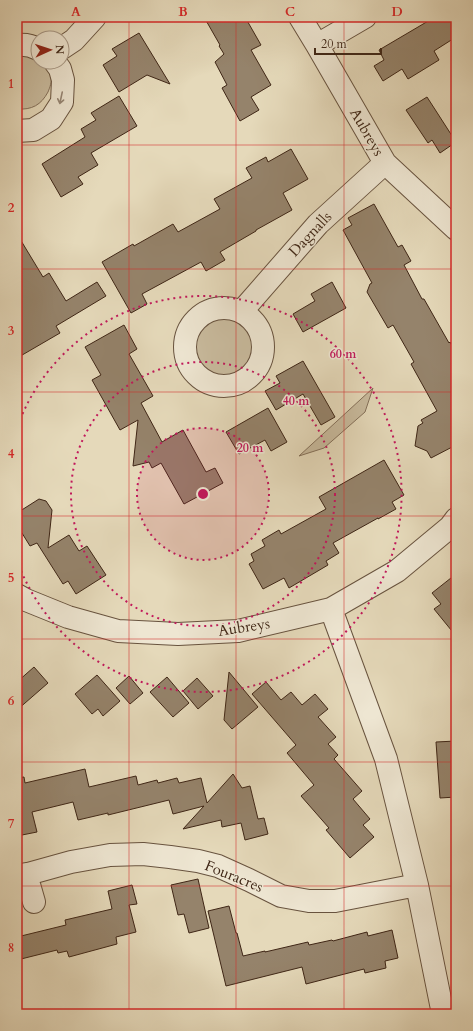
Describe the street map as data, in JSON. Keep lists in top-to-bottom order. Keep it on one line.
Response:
{"streets":{"street":["Aubreys","Dagnalls","Fouracres"]},"crossings":[["Aubreys","Dagnalls"]],"scale_bar":"20 m","north":"right","grid":{"columns":["A","B","C","D"],"rows":["1","2","3","4","5","6","7","8"]},"rings":["60 m","40 m","20 m"]}
